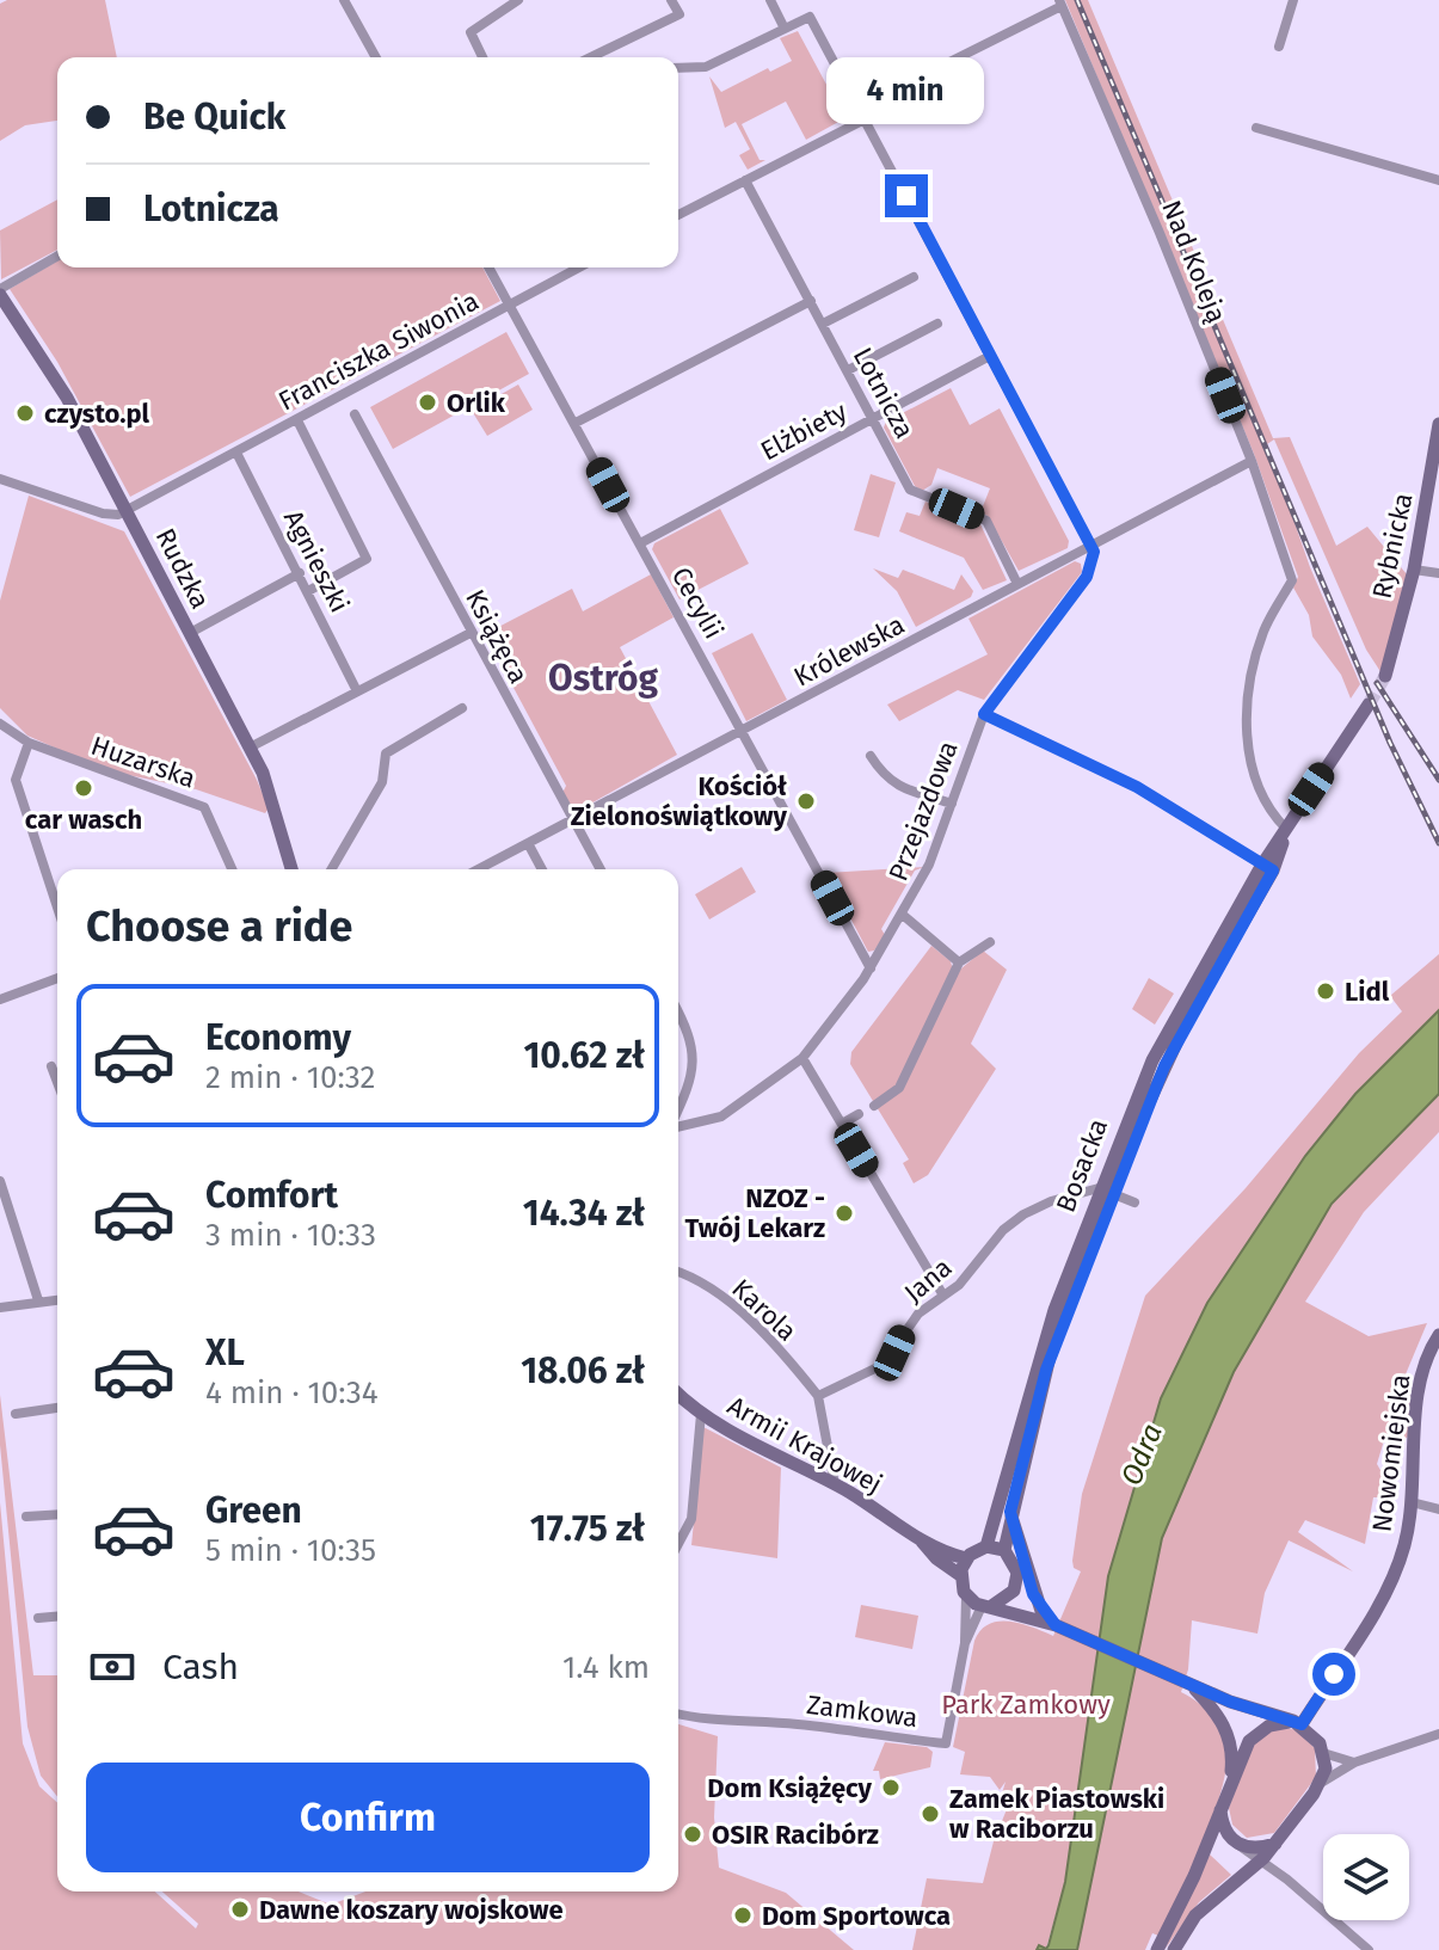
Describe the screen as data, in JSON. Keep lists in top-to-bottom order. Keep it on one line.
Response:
{"streets":{"street":["Nad Koleją","Franciszka Siwonia","Lotnicza","Elżbiety","Rybnicka","Agnieszki","Rudzka","Cecylii","Książęca","Królewska","Huzarska","Przejazdowa","Bosacka","Jana","Karola","Armii Krajowej","Nowomiejska","Zamkowa"]},"crossings":[["Nad Koleją","Królewska"],["Nad Koleją","Bosacka"],["Franciszka Siwonia","Agnieszki"],["Franciszka Siwonia","Rudzka"],["Franciszka Siwonia","Cecylii"],["Lotnicza","Elżbiety"],["Lotnicza","Królewska"],["Elżbiety","Cecylii"],["Cecylii","Królewska"],["Cecylii","Przejazdowa"],["Książęca","Królewska"],["Królewska","Przejazdowa"],["Bosacka","Jana"],["Bosacka","Armii Krajowej"],["Bosacka","Zamkowa"],["Jana","Karola"],["Armii Krajowej","Zamkowa"]],"districts":["Ostróg"],"water":["Odra"],"parks":["Park Zamkowy"],"places":["Orlik","czysto.pl","car wasch","Kościół Zielonoświątkowy","Lidl","NZOZ - Twój Lekarz","Dom Książęcy","Zamek Piastowski w Raciborzu","OSIR Racibórz","Dawne koszary wojskowe","Dom Sportowca"],"page":{"bubble":"4 min","banner":["Be Quick","Lotnicza"],"heading":"Choose a ride","list":[{"name":"Economy","note":"2 min · 10:32","value":"10.62 zł"},{"name":"Comfort","note":"3 min · 10:33","value":"14.34 zł"},{"name":"XL","note":"4 min · 10:34","value":"18.06 zł"},{"name":"Green","note":"5 min · 10:35","value":"17.75 zł"}],"pay":["Cash","1.4 km"],"buttons":"Confirm"}}
